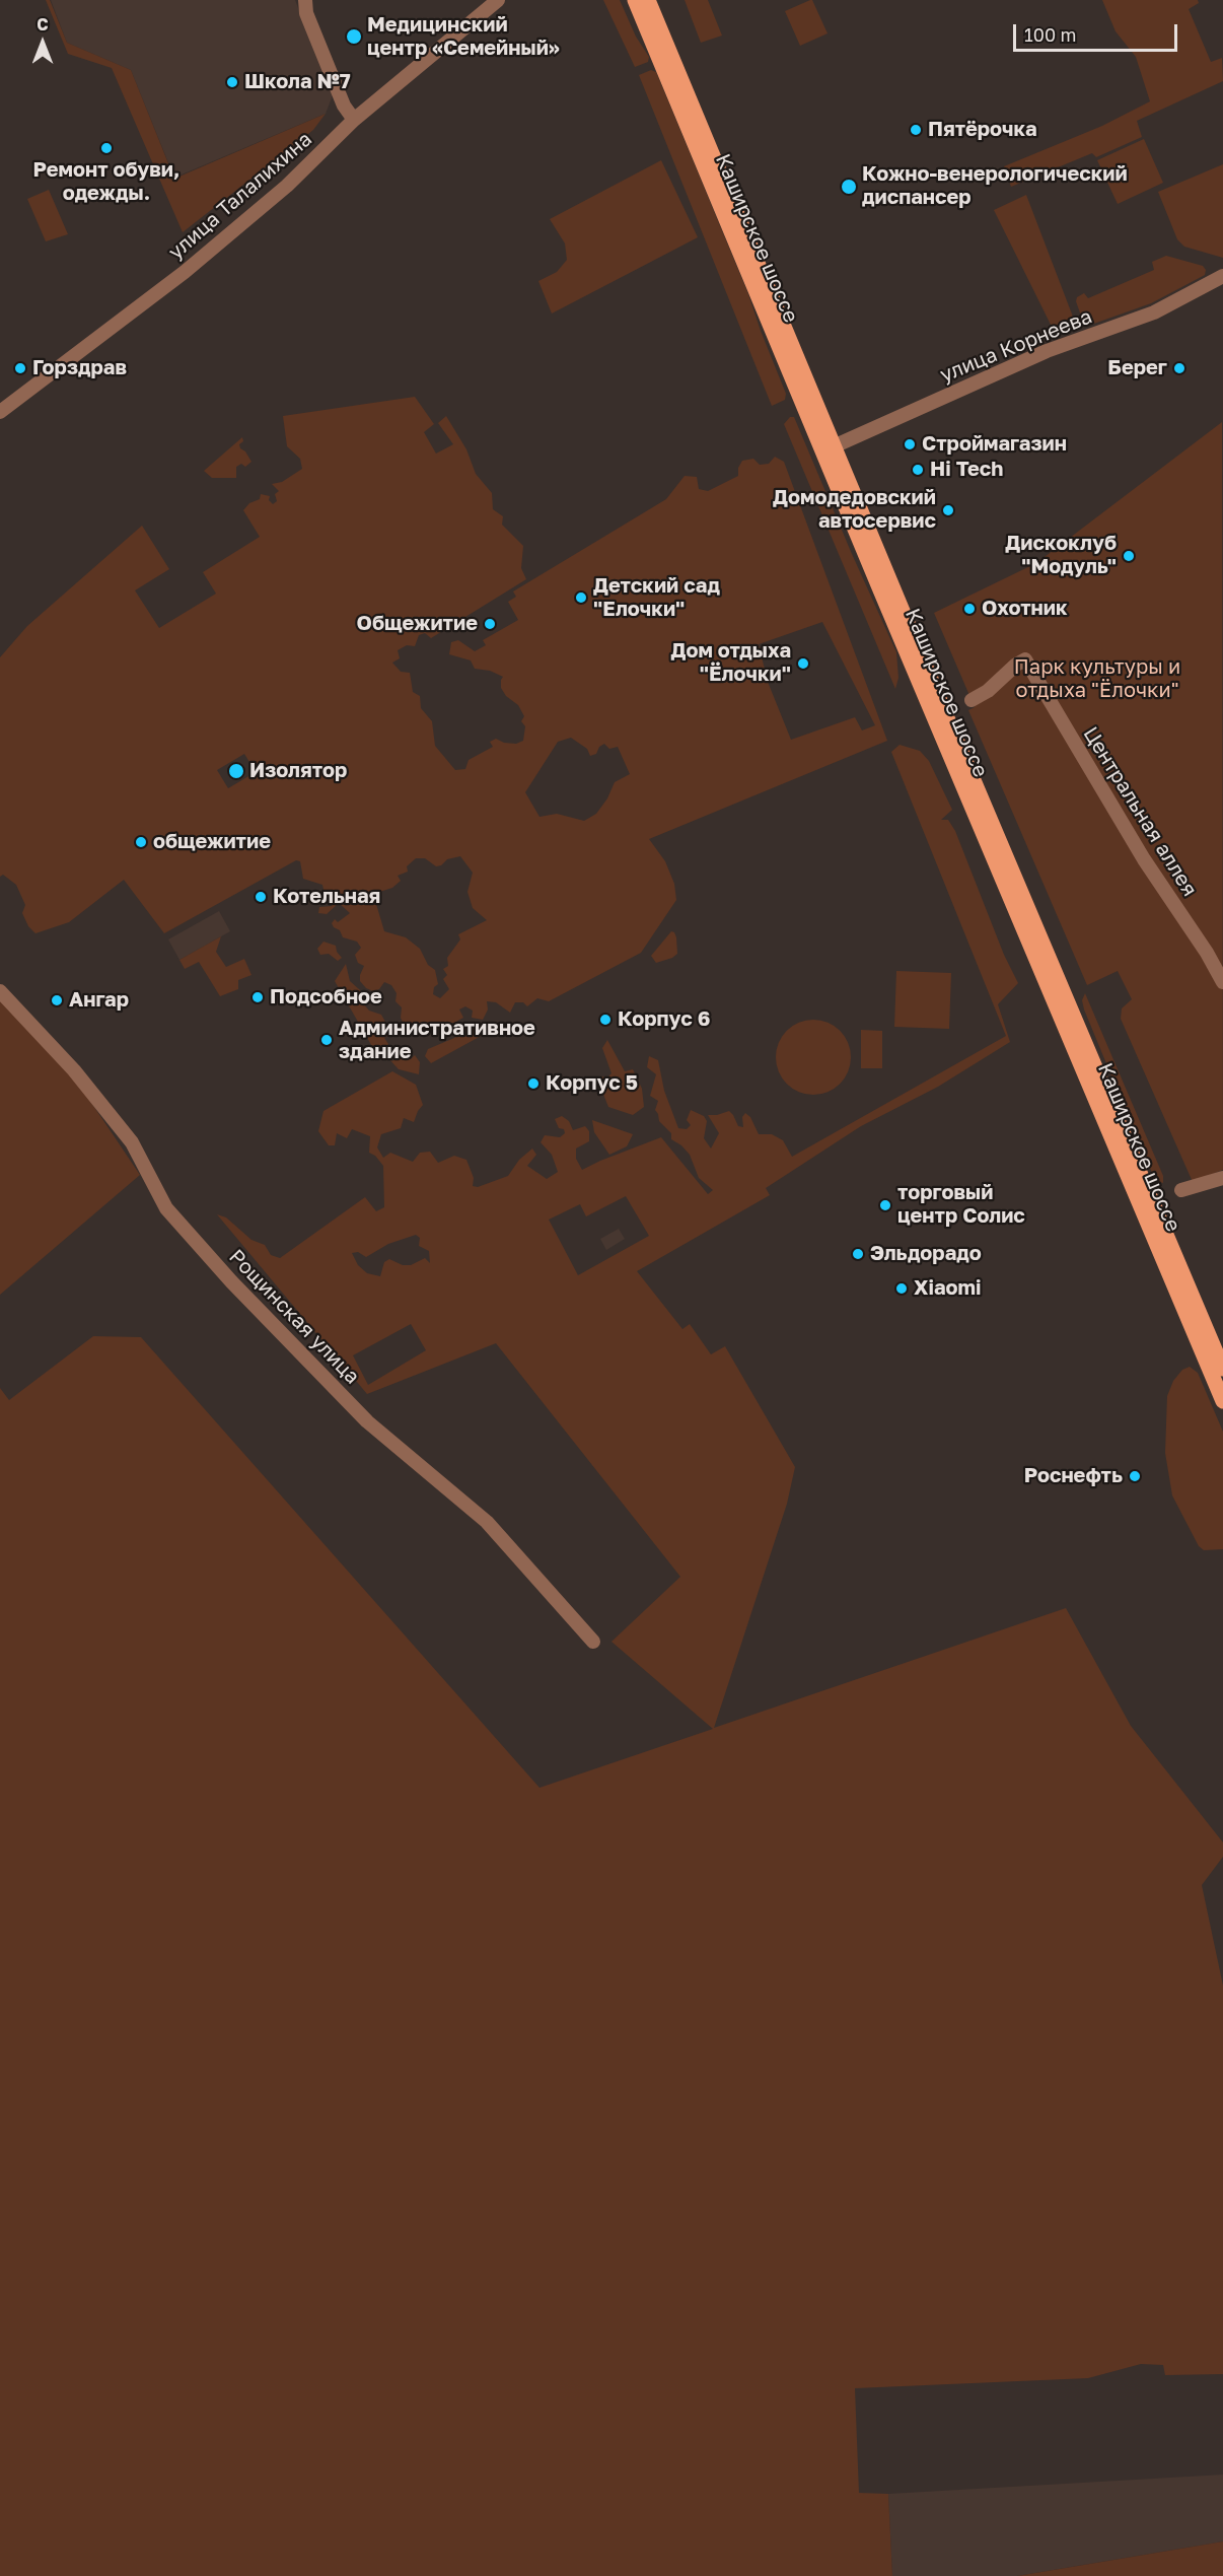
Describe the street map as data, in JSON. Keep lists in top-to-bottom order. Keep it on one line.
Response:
{"streets":{"main road":["Каширское шоссе"],"street":["улица Талалихина","улица Корнеева","Центральная аллея","Рощинская улица"]},"crossings":[["Каширское шоссе","улица Корнеева"]],"parks":["Парк культуры и отдыха \"Ёлочки\""],"places":["Медицинский центр «Семейный»","Школа №7","Пятёрочка","Ремонт обуви, одежды.","Кожно-венерологический диспансер","Горздрав","Берег","Строймагазин","Hi Tech","Домодедовский автосервис","Дискоклуб \"Модуль\"","Детский сад \"Елочки\"","Охотник","Общежитие","Дом отдыха \"Ёлочки\"","Изолятор","общежитие","Котельная","Подсобное","Ангар","Корпус 6","Административное здание","Корпус 5","торговый центр Солис","Эльдорадо","Xiaomi","Роснефть"],"scale_bar":"100 m","north":"top"}
